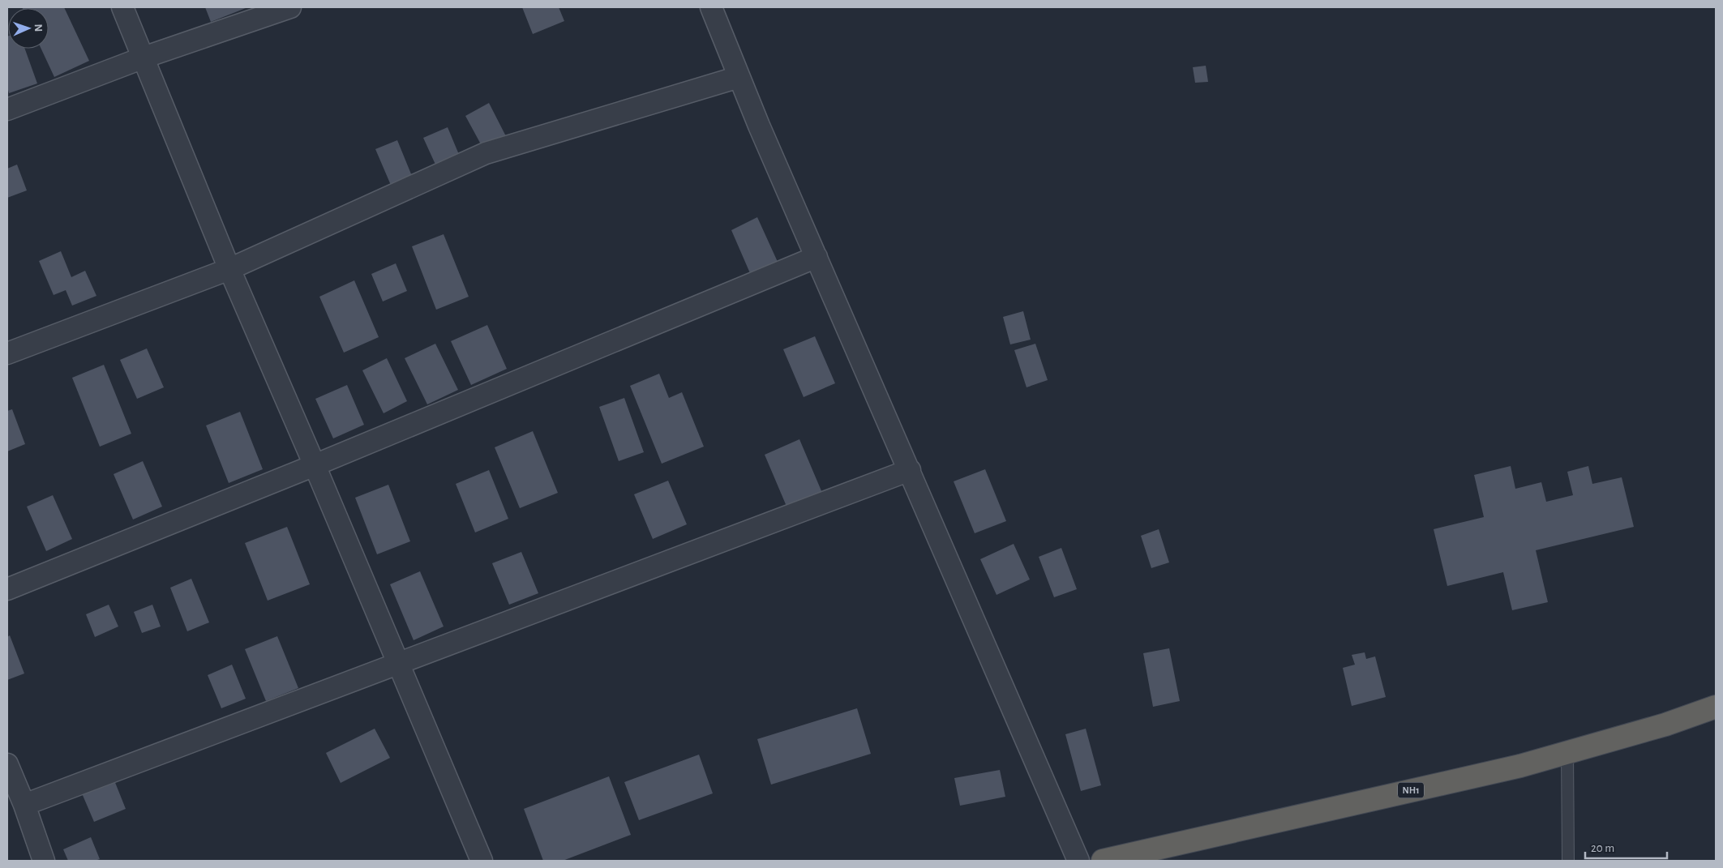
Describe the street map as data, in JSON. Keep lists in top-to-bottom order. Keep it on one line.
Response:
{"streets":{"highway":["NH1"]},"scale_bar":"20 m","north":"right"}
